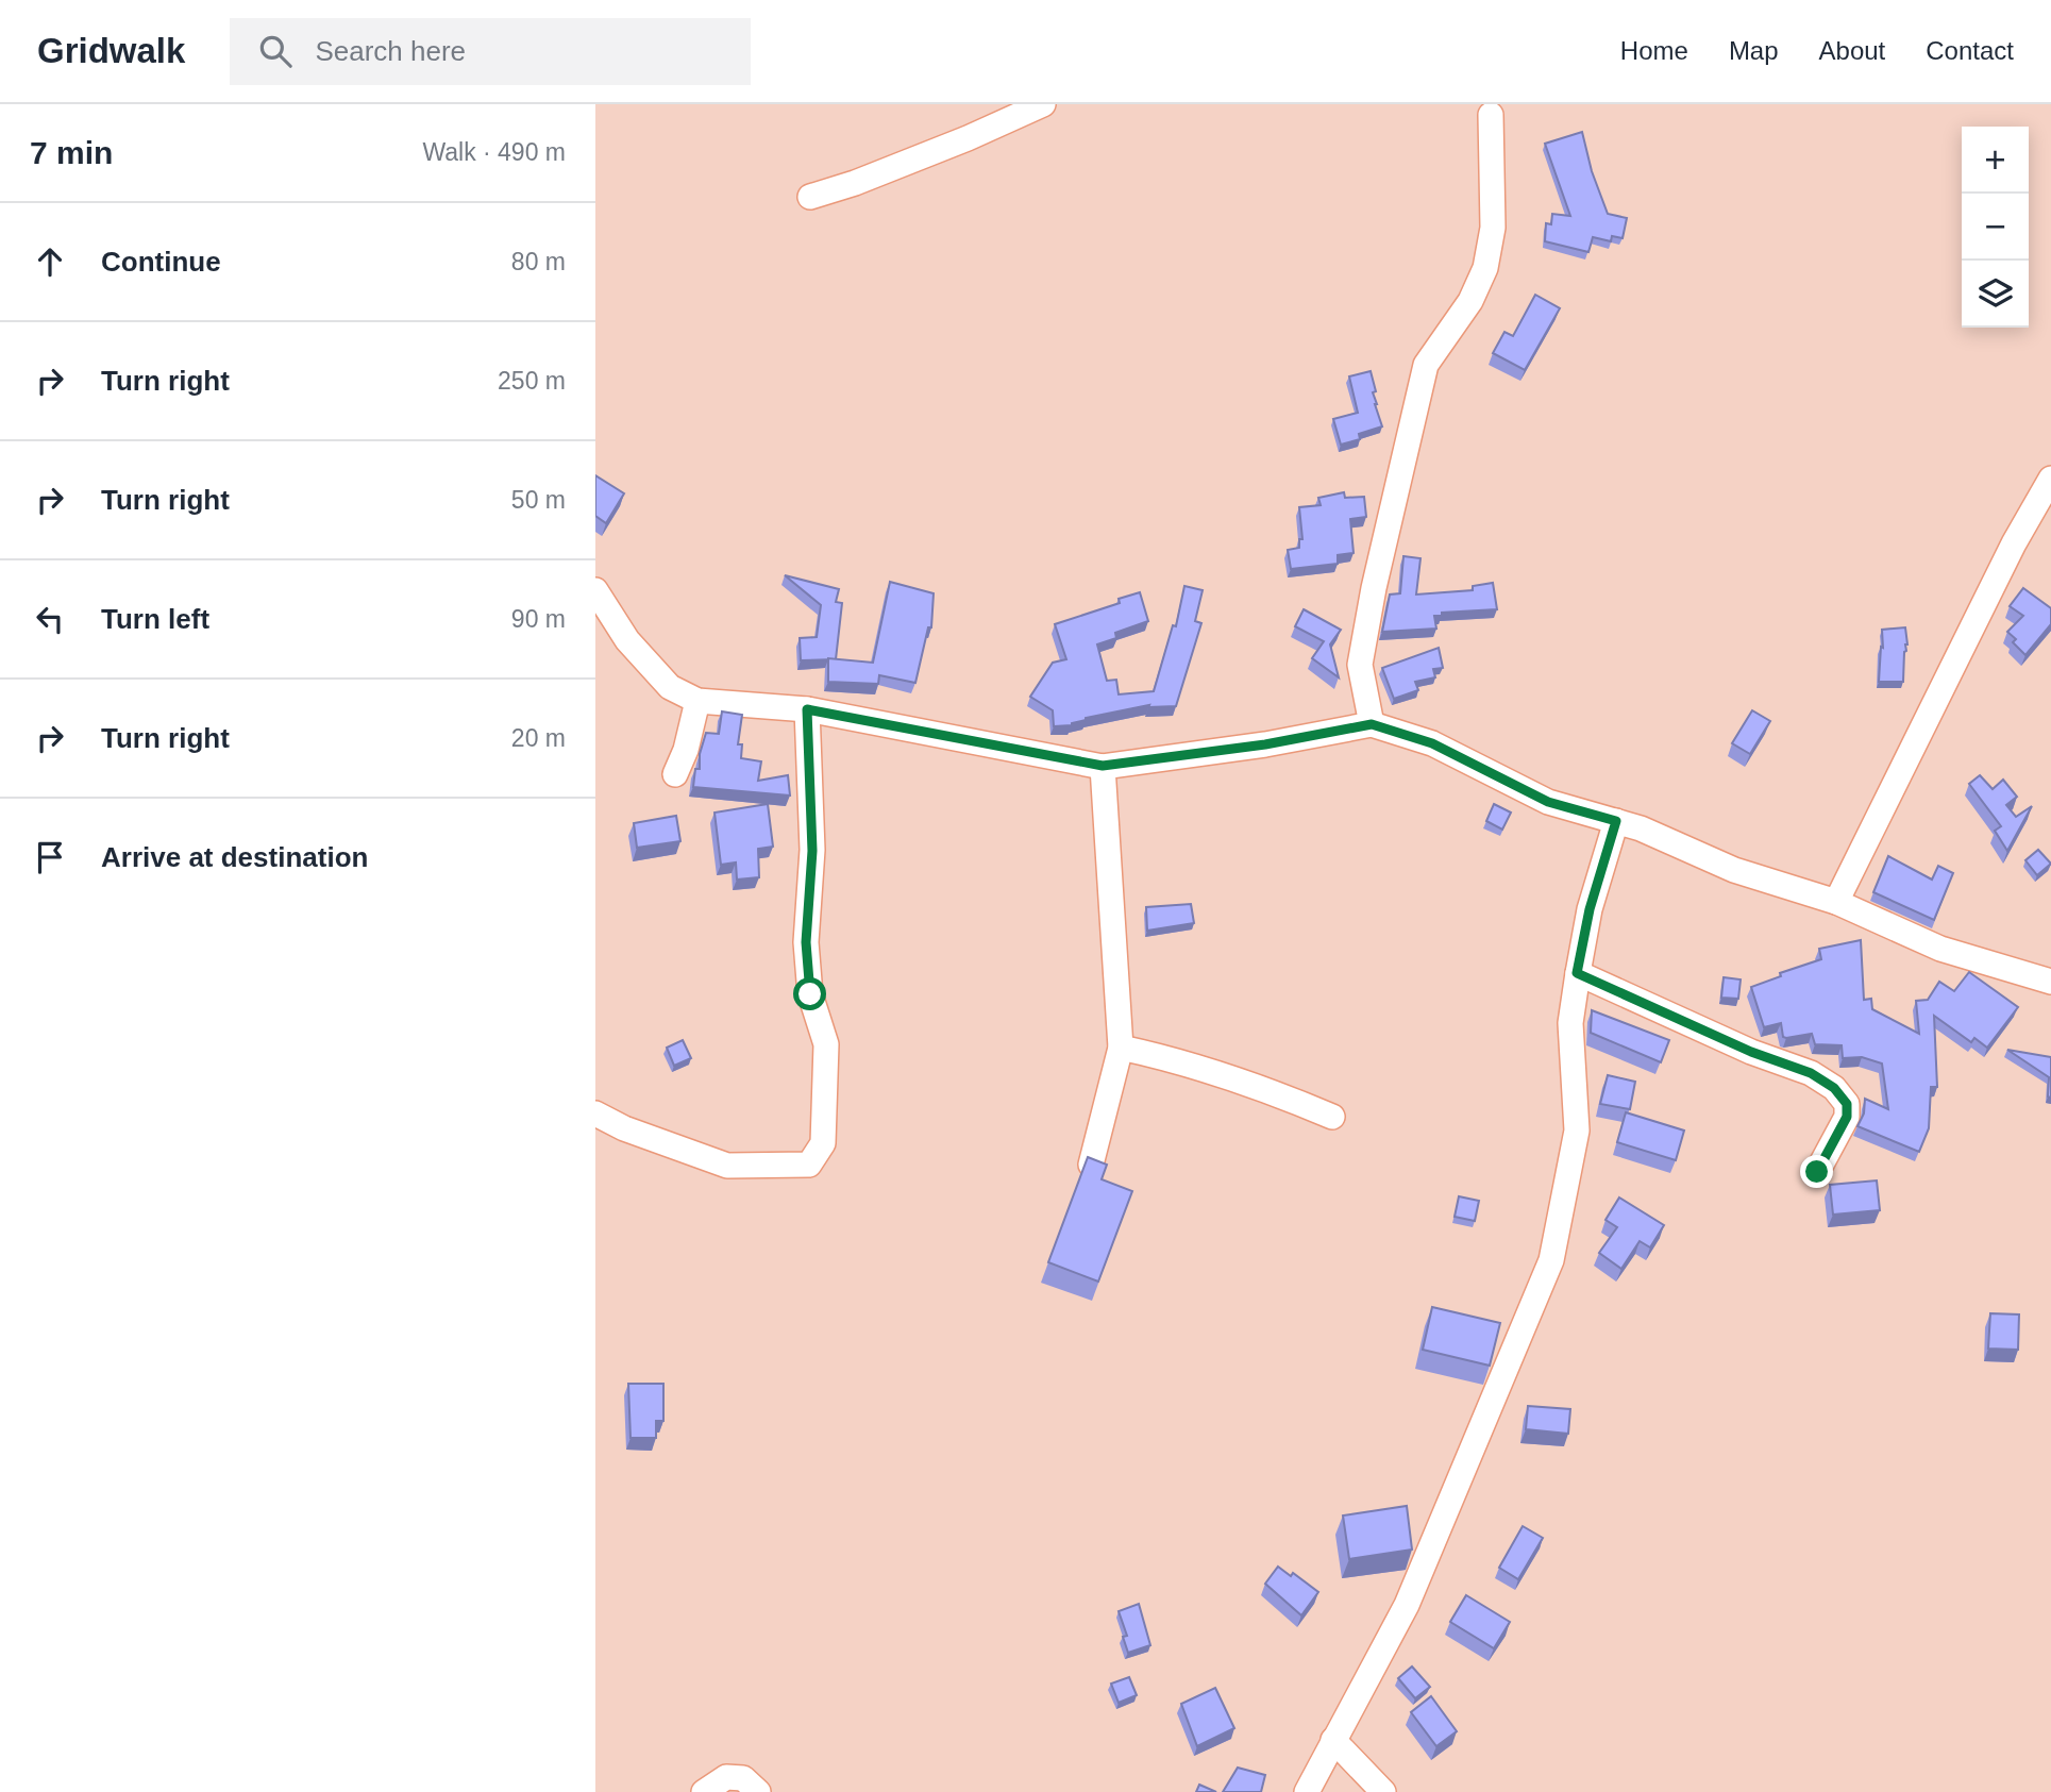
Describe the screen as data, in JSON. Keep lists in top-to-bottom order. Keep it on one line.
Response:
{"page":{"header":"Gridwalk","search":"Search here","nav":["Home","Map","About","Contact"],"heading":["7 min","Walk · 490 m"],"map_buttons":["+","−"],"list":[["Continue","80 m"],["Turn right","250 m"],["Turn right","50 m"],["Turn left","90 m"],["Turn right","20 m"],"Arrive at destination"]}}
